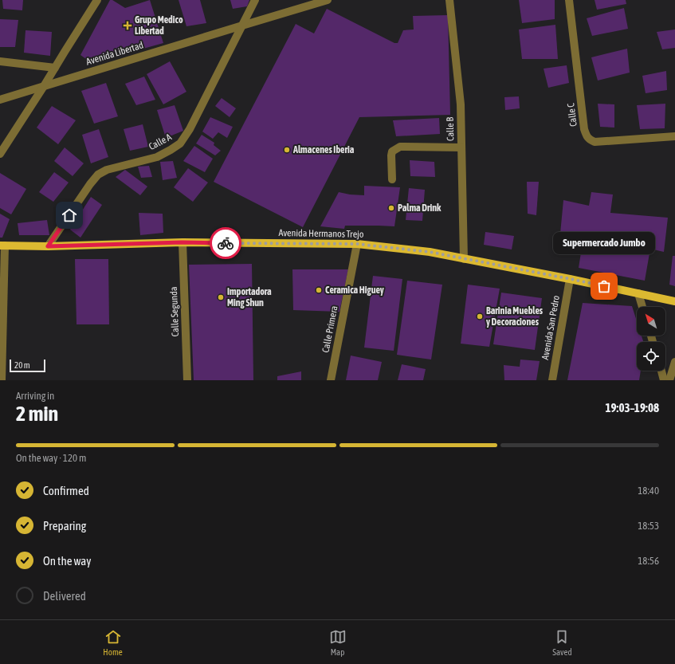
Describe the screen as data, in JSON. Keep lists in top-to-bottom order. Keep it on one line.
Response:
{"streets":{"main road":["Avenida Hermanos Trejo"],"street":["Avenida Libertad","Calle C","Calle B","Calle A","Calle Segunda","Avenida San Pedro","Calle Primera"]},"crossings":[["Avenida Libertad","Calle A"],["Calle B","Avenida Hermanos Trejo"],["Calle A","Avenida Hermanos Trejo"],["Avenida Hermanos Trejo","Calle Segunda"],["Avenida Hermanos Trejo","Avenida San Pedro"],["Avenida Hermanos Trejo","Calle Primera"]],"places":{"health":["Grupo Medico Libertad"],"other":["Almacenes Iberia","Palma Drink","Supermercado Jumbo","Ceramica Higuey","Importadora Ming Shun","Barinia Muebles y Decoraciones"]},"scale_bar":"20 m","north":"top left","page":{"bubble":"Supermercado Jumbo","scale":"20 m","heading":["2 min","Arriving in","19:03–19:08"],"bar":"On the way · 120 m","list":[["Confirmed","18:40"],["Preparing","18:53"],["On the way","18:56"],"Delivered"],"tabs":["Home","Map","Saved"]}}
